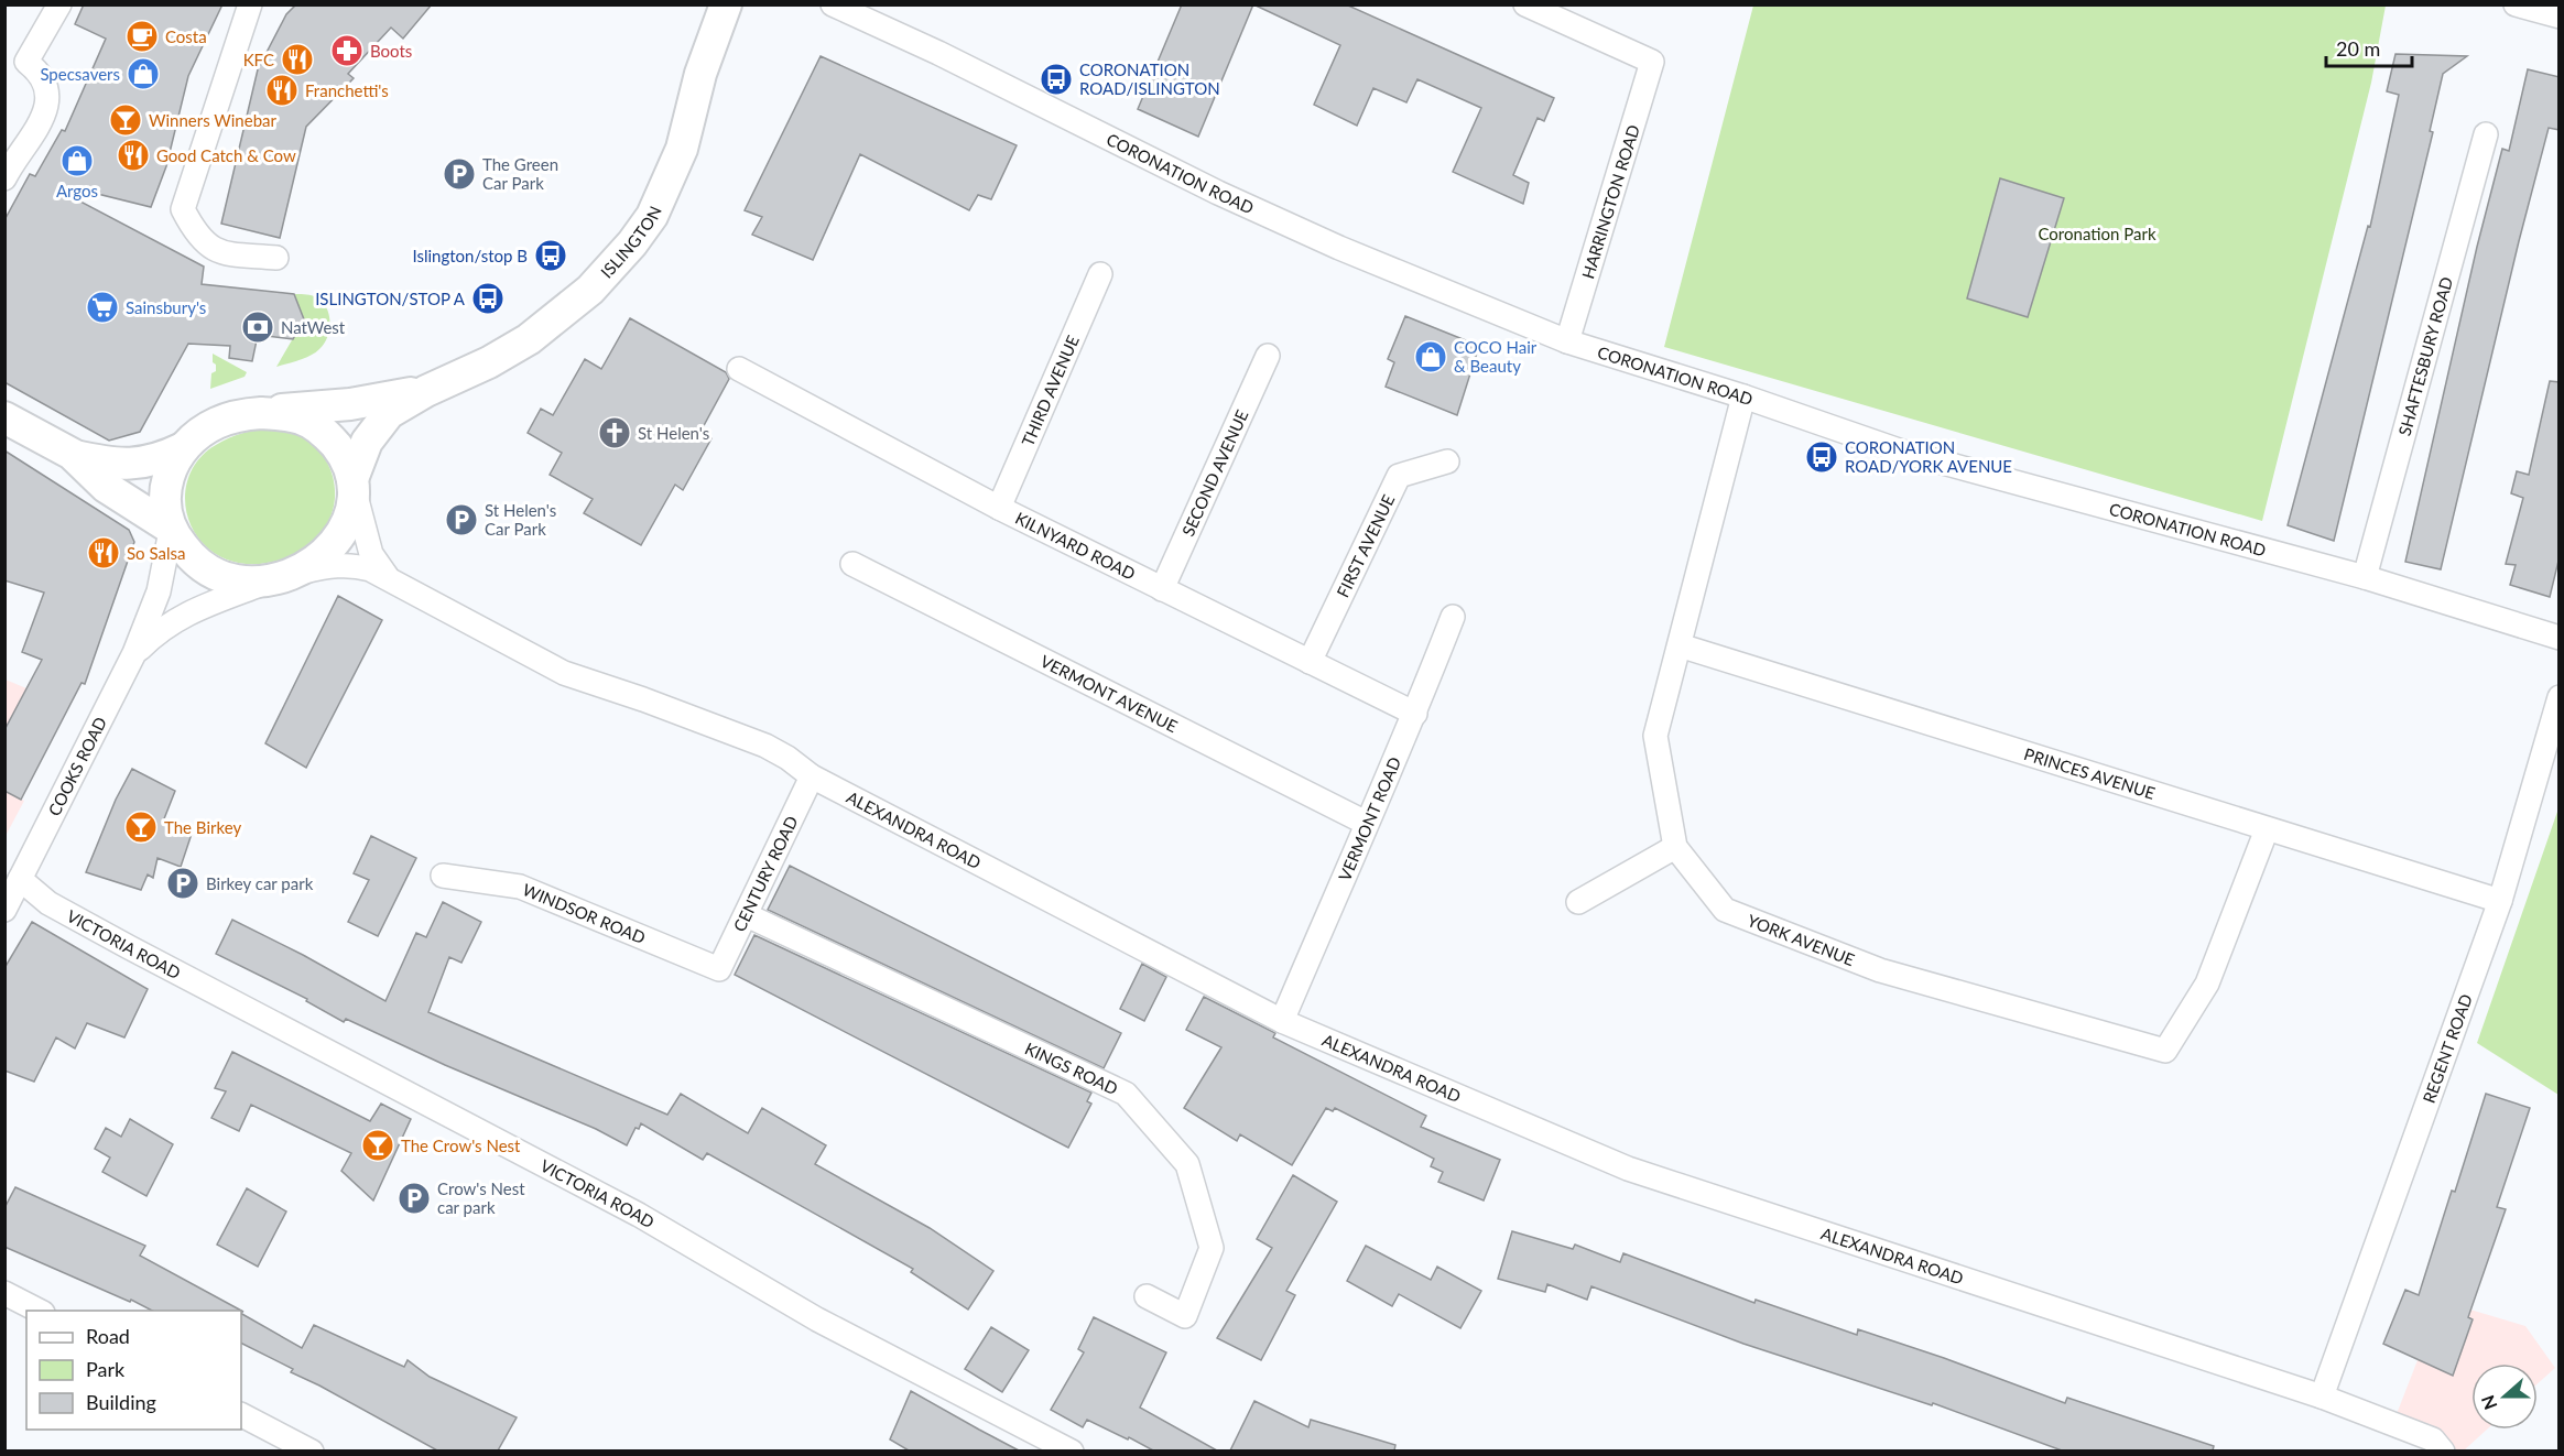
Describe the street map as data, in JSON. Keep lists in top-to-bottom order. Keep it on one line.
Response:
{"streets":{"main road":["ISLINGTON"],"street":["CORONATION ROAD","HARRINGTON ROAD","SHAFTESBURY ROAD","THIRD AVENUE","SECOND AVENUE","KILNYARD ROAD","FIRST AVENUE","VERMONT AVENUE","COOKS ROAD","PRINCES AVENUE","VERMONT ROAD","ALEXANDRA ROAD","CENTURY ROAD","WINDSOR ROAD","YORK AVENUE","VICTORIA ROAD","REGENT ROAD","KINGS ROAD"]},"crossings":[["CORONATION ROAD","HARRINGTON ROAD"],["CORONATION ROAD","SHAFTESBURY ROAD"],["CORONATION ROAD","YORK AVENUE"],["ISLINGTON","COOKS ROAD"],["ISLINGTON","ALEXANDRA ROAD"],["THIRD AVENUE","KILNYARD ROAD"],["SECOND AVENUE","KILNYARD ROAD"],["KILNYARD ROAD","FIRST AVENUE"],["KILNYARD ROAD","VERMONT ROAD"],["VERMONT AVENUE","VERMONT ROAD"],["COOKS ROAD","ALEXANDRA ROAD"],["COOKS ROAD","VICTORIA ROAD"],["PRINCES AVENUE","YORK AVENUE"],["PRINCES AVENUE","REGENT ROAD"],["VERMONT ROAD","ALEXANDRA ROAD"],["ALEXANDRA ROAD","CENTURY ROAD"],["ALEXANDRA ROAD","REGENT ROAD"],["CENTURY ROAD","WINDSOR ROAD"],["CENTURY ROAD","KINGS ROAD"]],"parks":["Coronation Park"],"places":{"cafe":["Costa"],"pharmacy":["Boots"],"restaurant":["KFC","Franchetti's","Good Catch & Cow","So Salsa"],"shop":["Specsavers","Argos","COCO Hair & Beauty"],"bus stop":["CORONATION ROAD/ISLINGTON","Islington/stop B","ISLINGTON/STOP A","CORONATION ROAD/YORK AVENUE"],"bar":["Winners Winebar","The Birkey","The Crow's Nest"],"parking":["The Green Car Park","St Helen's Car Park","Birkey car park","Crow's Nest car park"],"supermarket":["Sainsbury's"],"bank":["NatWest"],"church":["St Helen's"]},"legend":["Road","Park","Building"],"scale_bar":"20 m","north":"left"}
